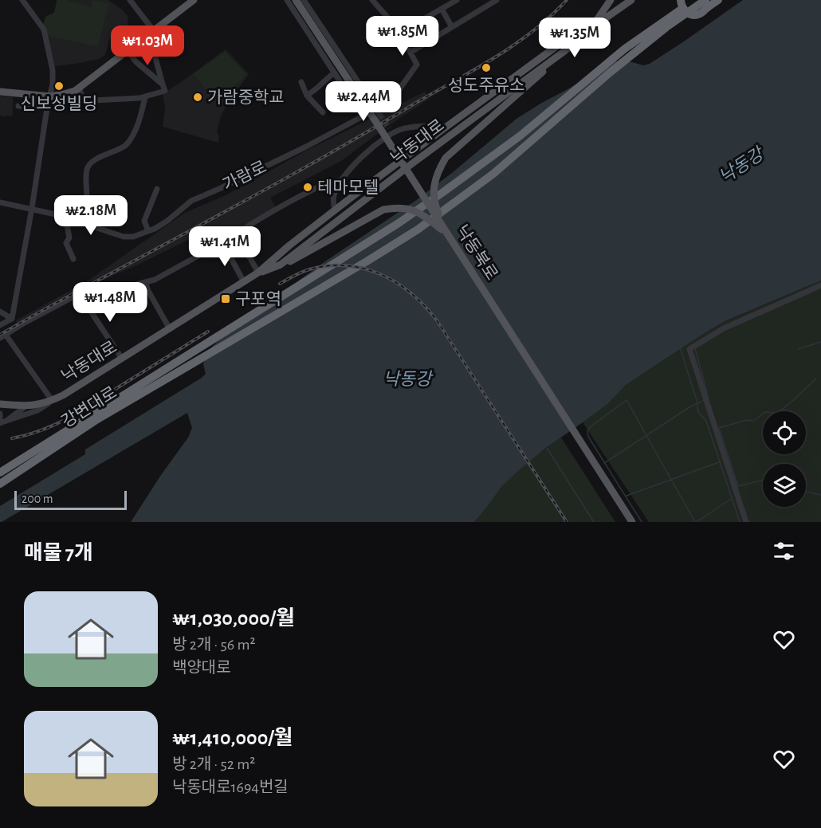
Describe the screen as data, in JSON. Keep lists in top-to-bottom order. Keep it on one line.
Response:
{"streets":{"highway":["강변대로"],"main road":["낙동대로","낙동북로"],"street":["가람로"]},"water":["낙동강"],"places":{"other":["성도주유소","신보성빌딩","가람중학교","테마모텔"],"transit":["구포역"]},"scale_bar":"200 m","page":{"price":["₩1.85M","₩1.35M","₩1.03M","₩2.44M","₩2.18M","₩1.41M","₩1.48M"],"scale":"200 m","heading":"매물 7개","list":[{"name":"₩1,030,000/월","note":"방 2개 · 56 m² · 백양대로"},{"name":"₩1,410,000/월","note":"방 2개 · 52 m² · 낙동대로1694번길"}]}}
